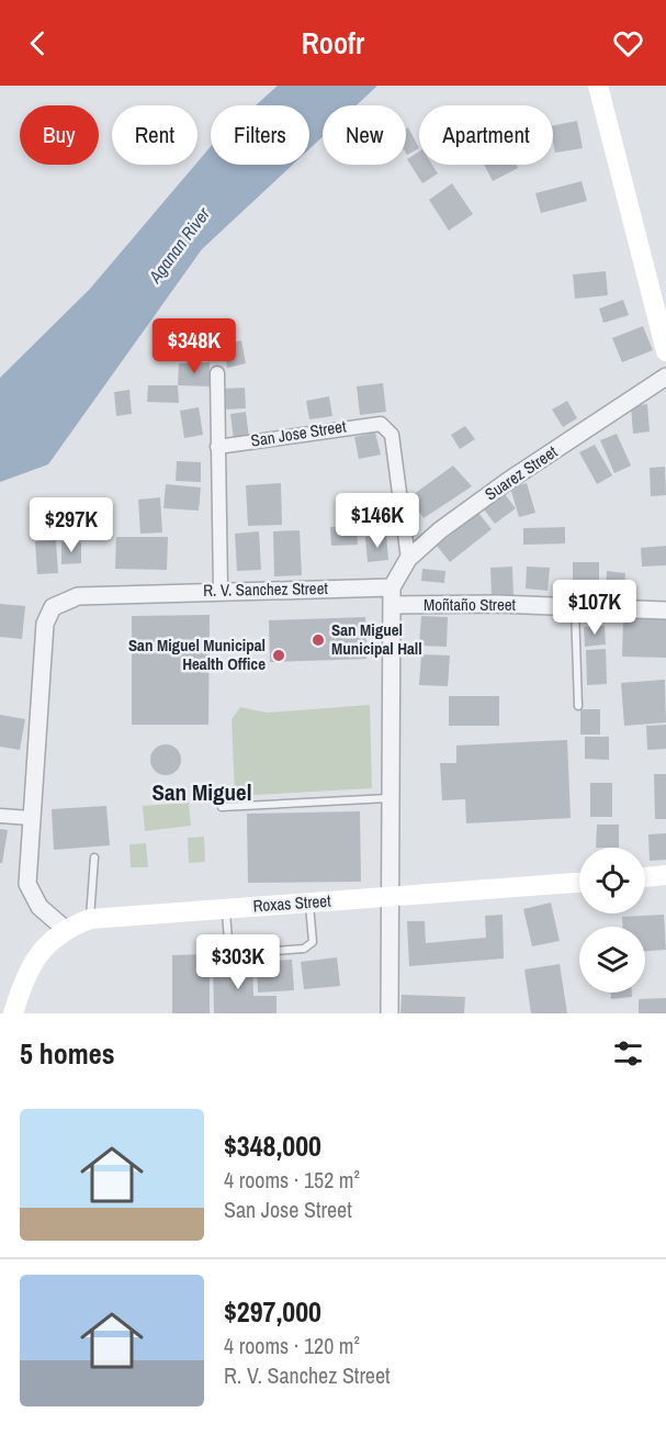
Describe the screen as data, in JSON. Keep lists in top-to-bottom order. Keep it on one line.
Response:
{"streets":{"main road":["Roxas Street"],"street":["San Jose Street","Suarez Street","R. V. Sanchez Street","Moñtaño Street"]},"crossings":[["San Jose Street","Suarez Street"],["Suarez Street","R. V. Sanchez Street"],["R. V. Sanchez Street","Roxas Street"]],"districts":["San Miguel"],"water":["Aganan River"],"places":["San Miguel Municipal Hall","San Miguel Municipal Health Office"],"page":{"header":"Roofr","chip":["Buy","Rent","Filters","New","Apartment"],"price":["$348K","$146K","$297K","$107K","$303K"],"heading":"5 homes","list":[{"name":"$348,000","note":"4 rooms · 152 m² · San Jose Street"},{"name":"$297,000","note":"4 rooms · 120 m² · R. V. Sanchez Street"}]}}
